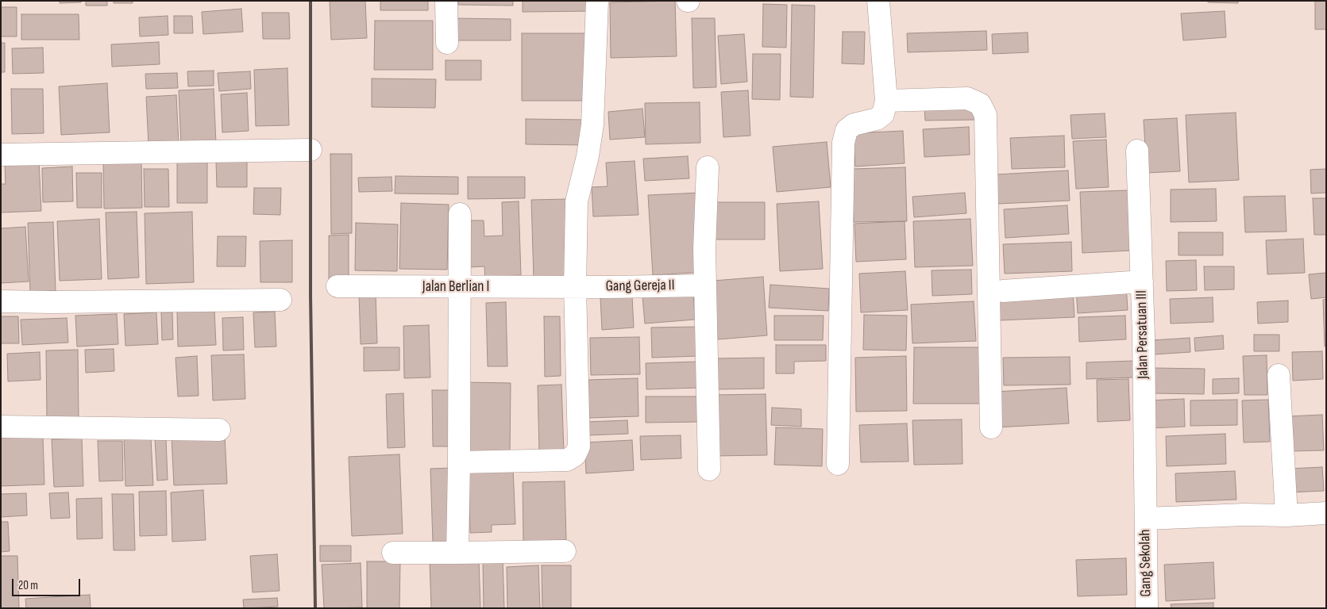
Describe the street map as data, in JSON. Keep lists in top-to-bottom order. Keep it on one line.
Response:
{"streets":{"street":["Gang Gereja II","Jalan Berlian I","Jalan Persatuan III","Gang Sekolah"]},"crossings":[["Gang Gereja II","Jalan Berlian I"],["Jalan Persatuan III","Gang Sekolah"]],"scale_bar":"20 m"}
